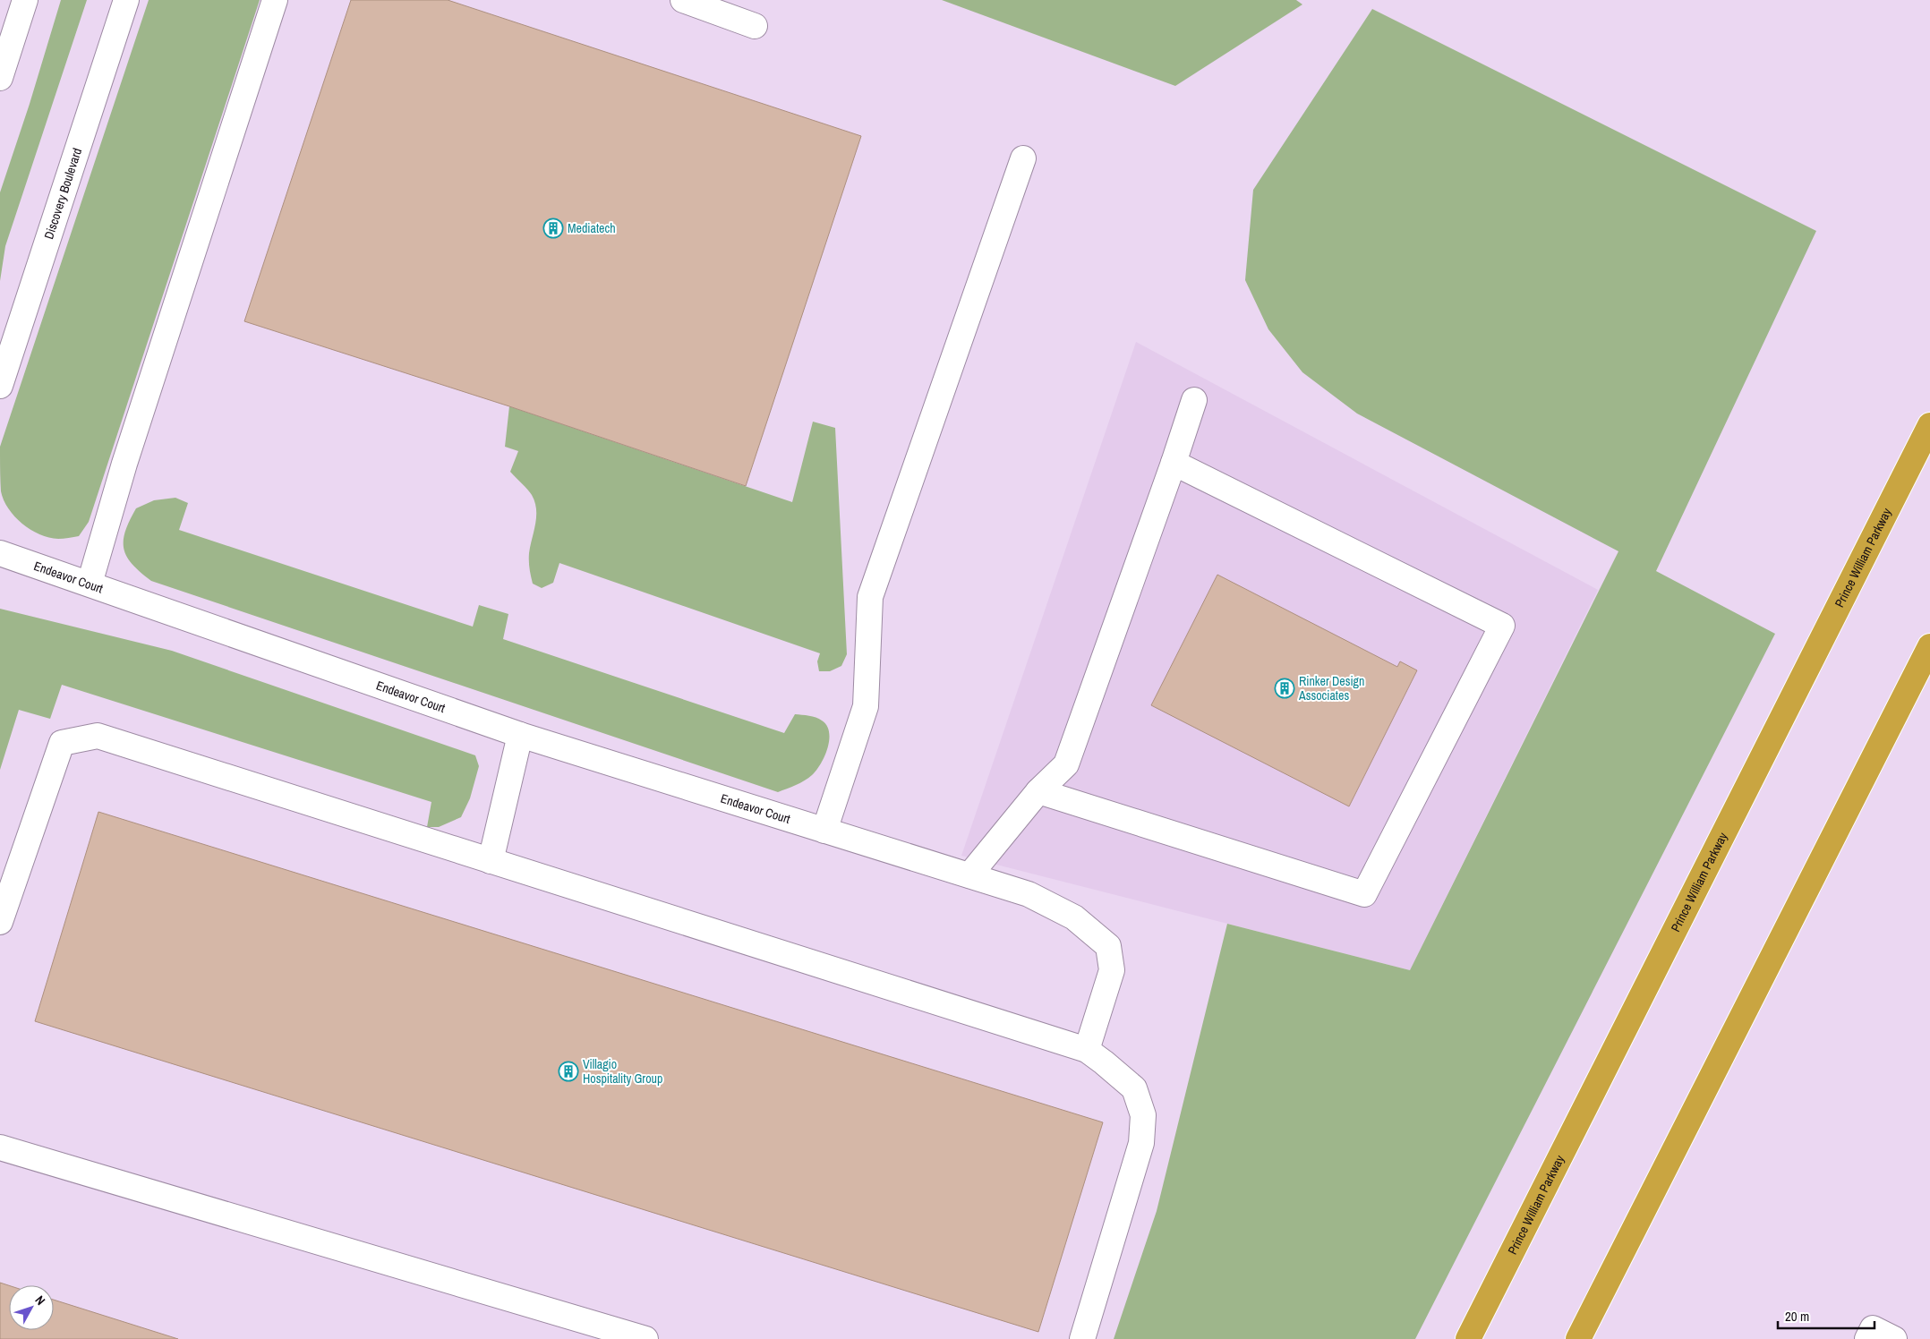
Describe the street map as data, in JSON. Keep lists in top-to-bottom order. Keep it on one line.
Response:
{"streets":{"highway":["Prince William Parkway"],"street":["Discovery Boulevard","Endeavor Court"]},"places":{"building":["Mediatech","Rinker Design Associates","Villagio Hospitality Group"]},"scale_bar":"20 m","north":"top right"}
